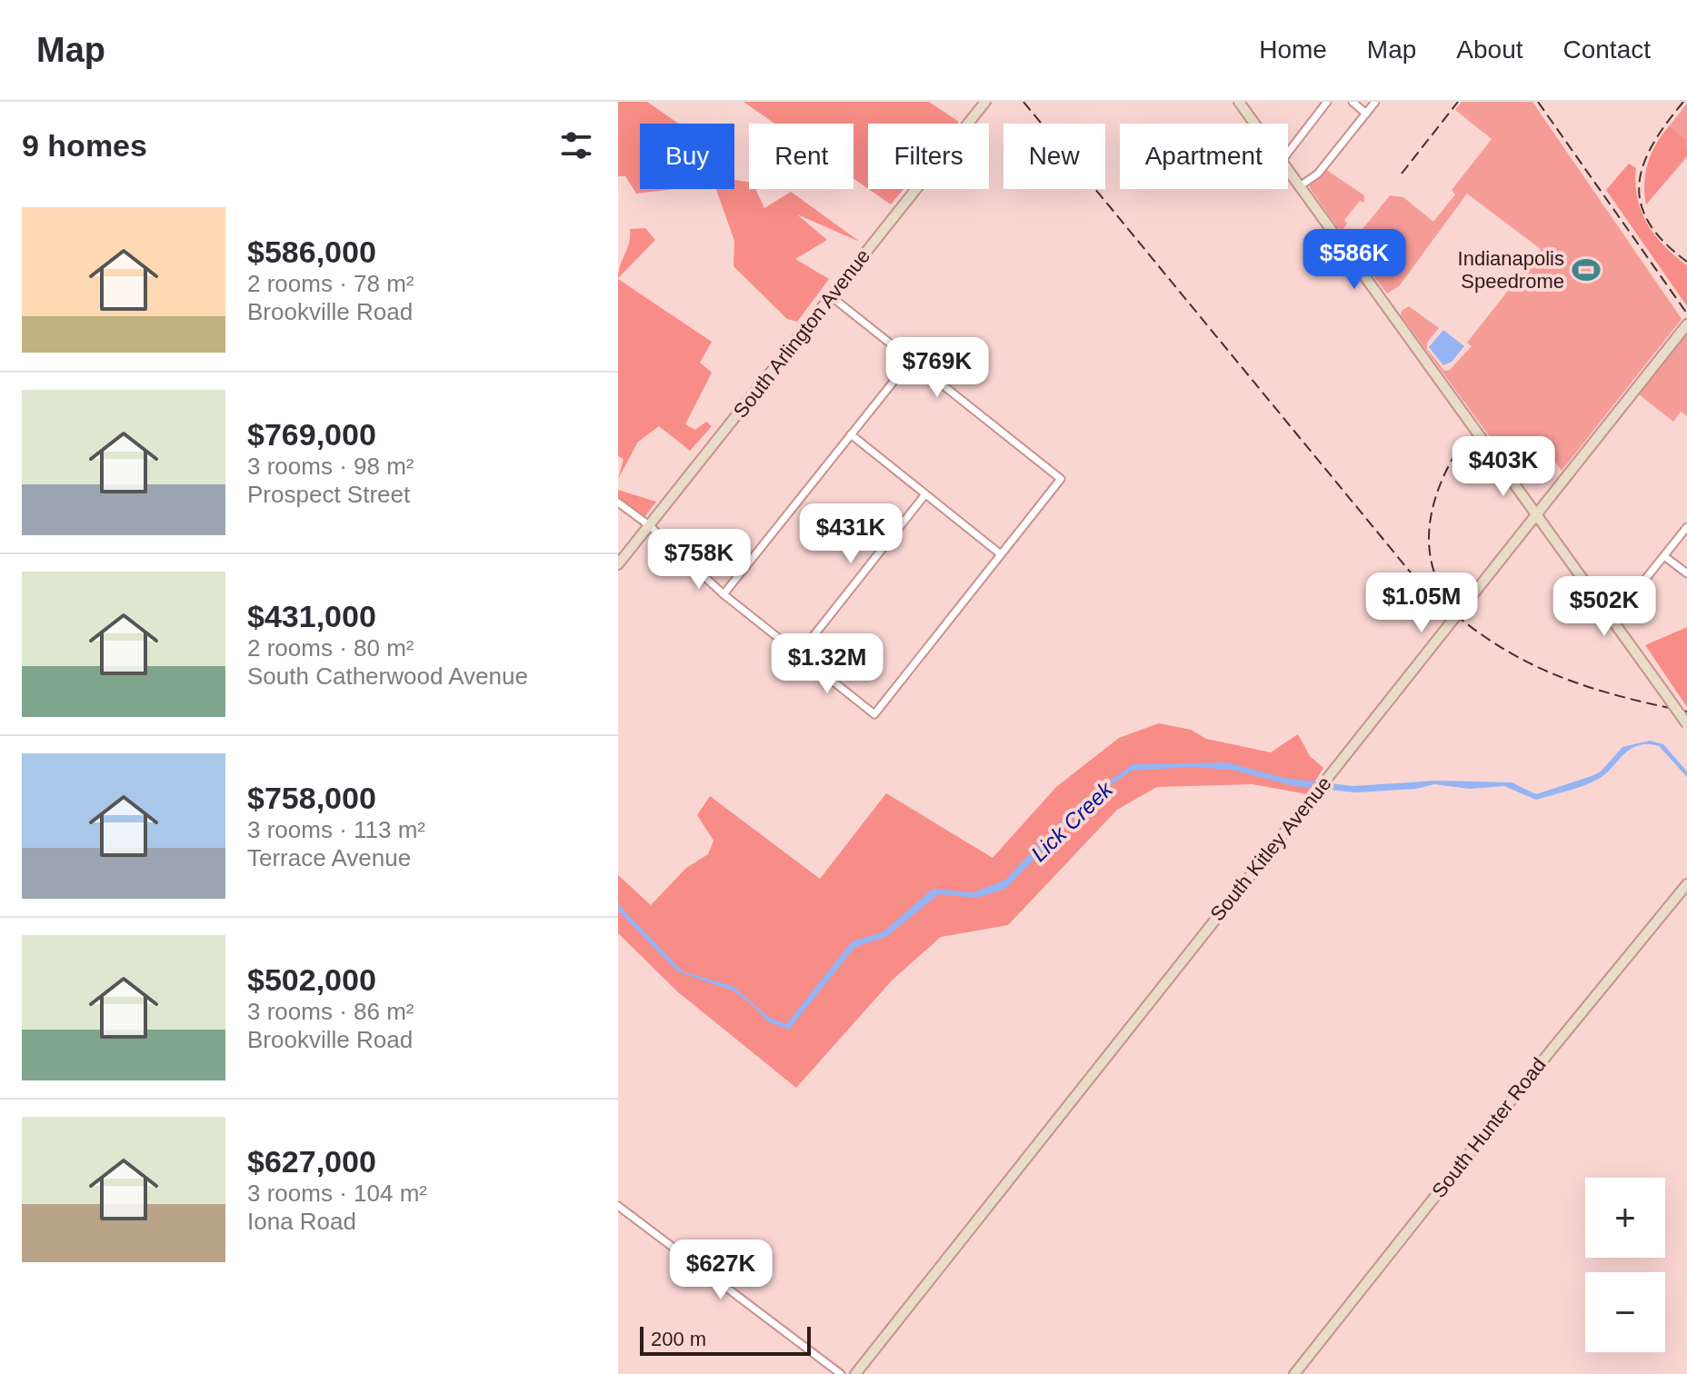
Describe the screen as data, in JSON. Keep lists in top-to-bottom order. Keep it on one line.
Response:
{"streets":{"street":["South Arlington Avenue","South Kitley Avenue","South Hunter Road"]},"water":["Lick Creek"],"places":{"sports":["Indianapolis Speedrome"]},"scale_bar":"200 m","page":{"header":"Map","nav":["Home","Map","About","Contact"],"heading":"9 homes","chip":["Buy","Rent","Filters","New","Apartment"],"list":[{"name":"$586,000","note":"2 rooms · 78 m² · Brookville Road"},{"name":"$769,000","note":"3 rooms · 98 m² · Prospect Street"},{"name":"$431,000","note":"2 rooms · 80 m² · South Catherwood Avenue"},{"name":"$758,000","note":"3 rooms · 113 m² · Terrace Avenue"},{"name":"$502,000","note":"3 rooms · 86 m² · Brookville Road"},{"name":"$627,000","note":"3 rooms · 104 m² · Iona Road"}],"price":["$586K","$769K","$403K","$431K","$758K","$1.05M","$502K","$1.32M","$627K"],"map_buttons":["+","−"],"scale":"200 m"}}
